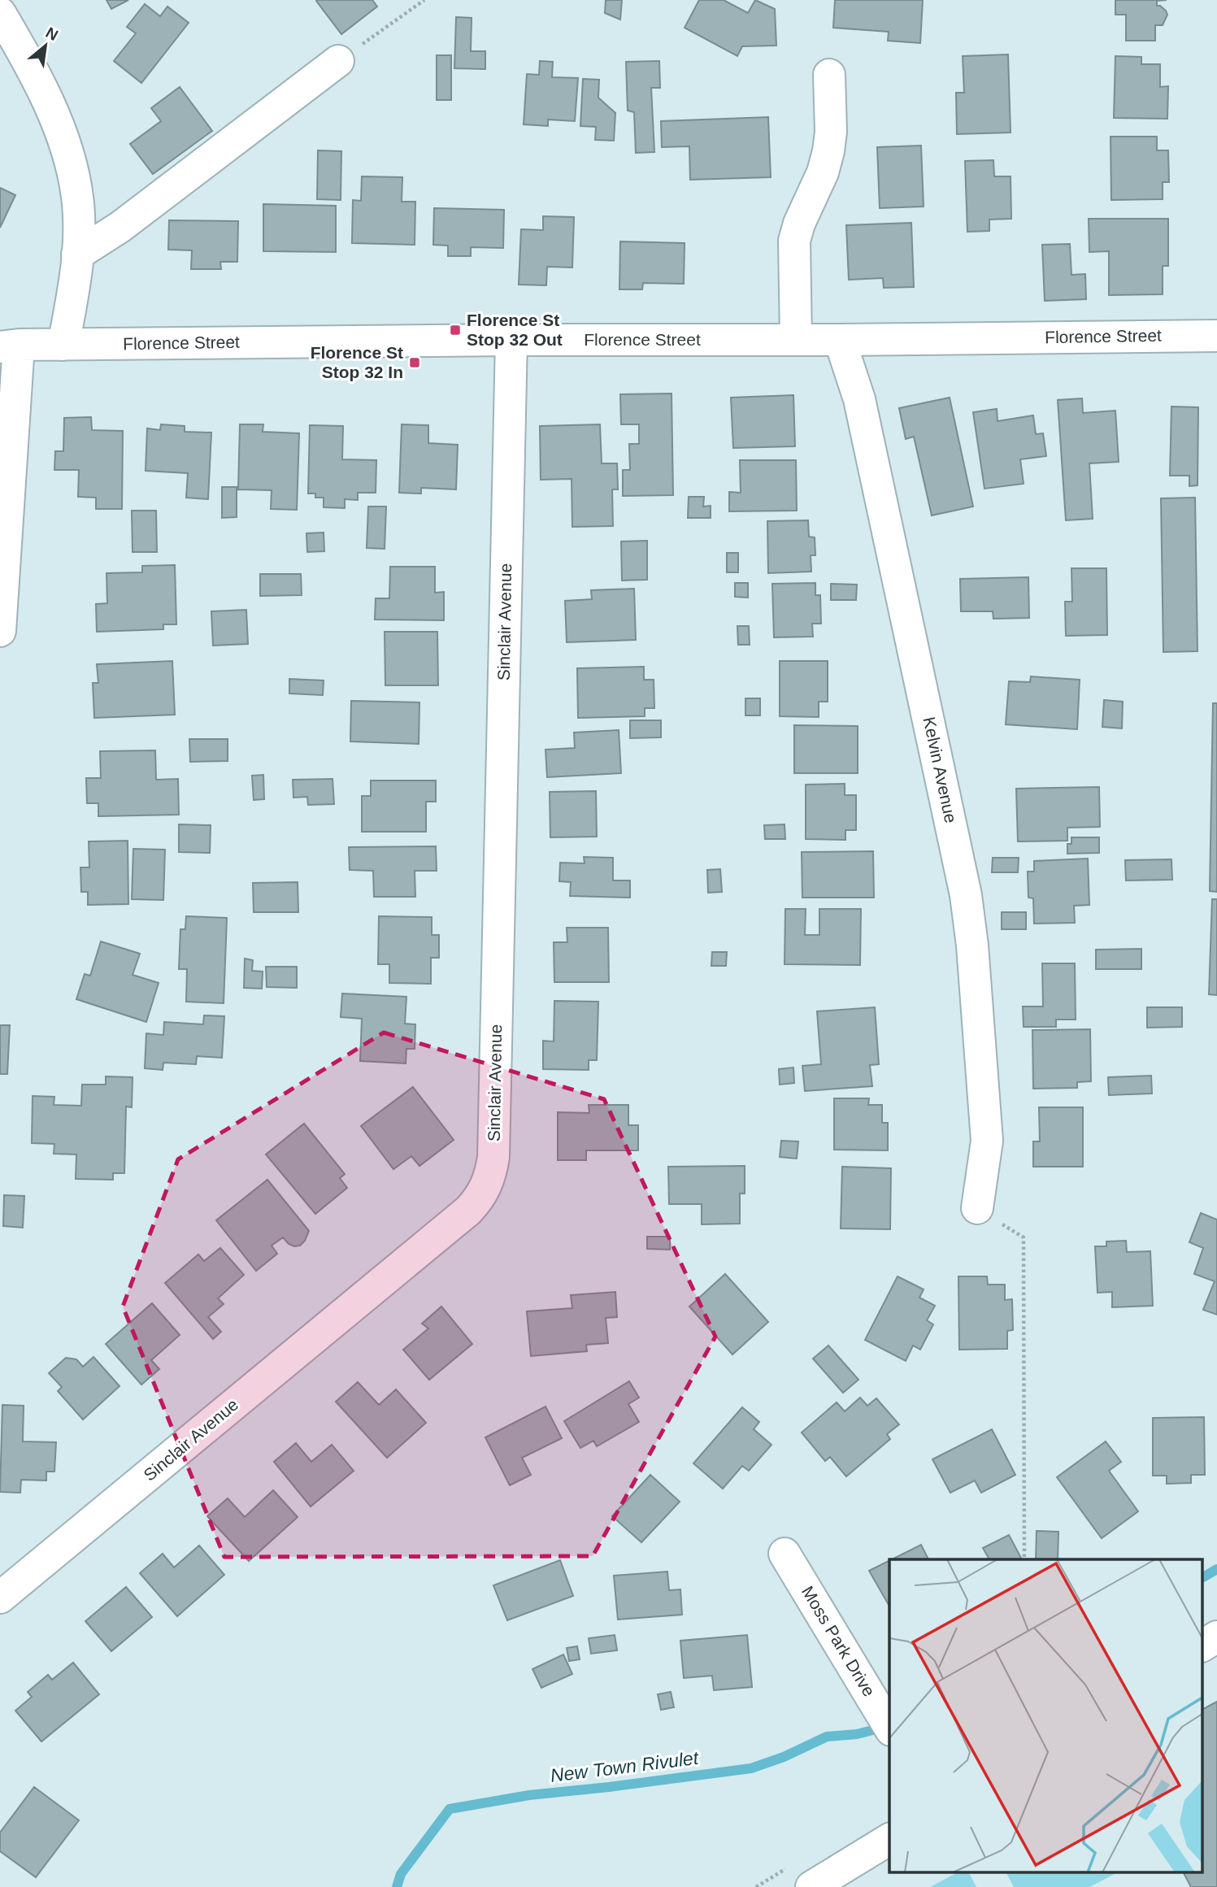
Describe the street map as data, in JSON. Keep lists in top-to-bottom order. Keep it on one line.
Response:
{"streets":{"street":["Florence Street","Sinclair Avenue","Kelvin Avenue","Moss Park Drive"]},"crossings":[["Florence Street","Sinclair Avenue"],["Florence Street","Kelvin Avenue"]],"water":["New Town Rivulet"],"places":{"transit":["Florence St Stop 32 Out","Florence St Stop 32 In"]},"north":"top right"}
